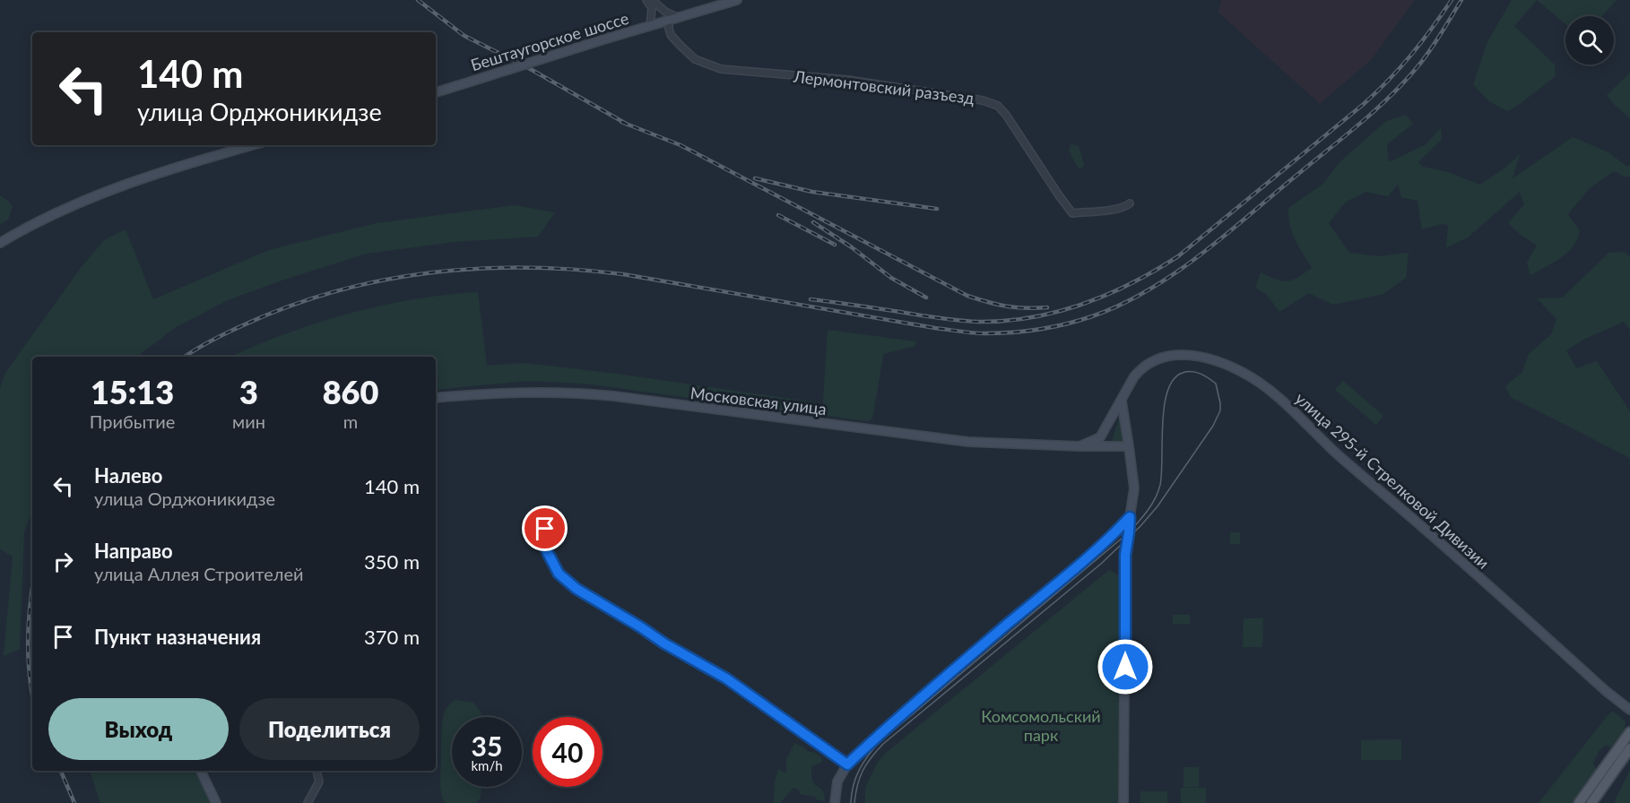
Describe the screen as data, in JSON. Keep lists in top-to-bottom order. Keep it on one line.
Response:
{"streets":{"street":["Бештаугорское шоссе","Лермонтовский разъезд","Московская улица","улица 295-й Стрелковой Дивизии"]},"crossings":[["Бештаугорское шоссе","Лермонтовский разъезд"]],"parks":["Комсомольский парк"],"page":{"turn":["140 m","улица Орджоникидзе"],"eta":["15:13","Прибытие","3","мин","860","m"],"list":[{"name":"Налево","note":"улица Орджоникидзе","value":"140 m"},{"name":"Направо","note":"улица Аллея Строителей","value":"350 m"},{"name":"Пункт назначения","value":"370 m"}],"buttons":["Выход","Поделиться"],"speed":"35 km/h","limit":"40"}}
